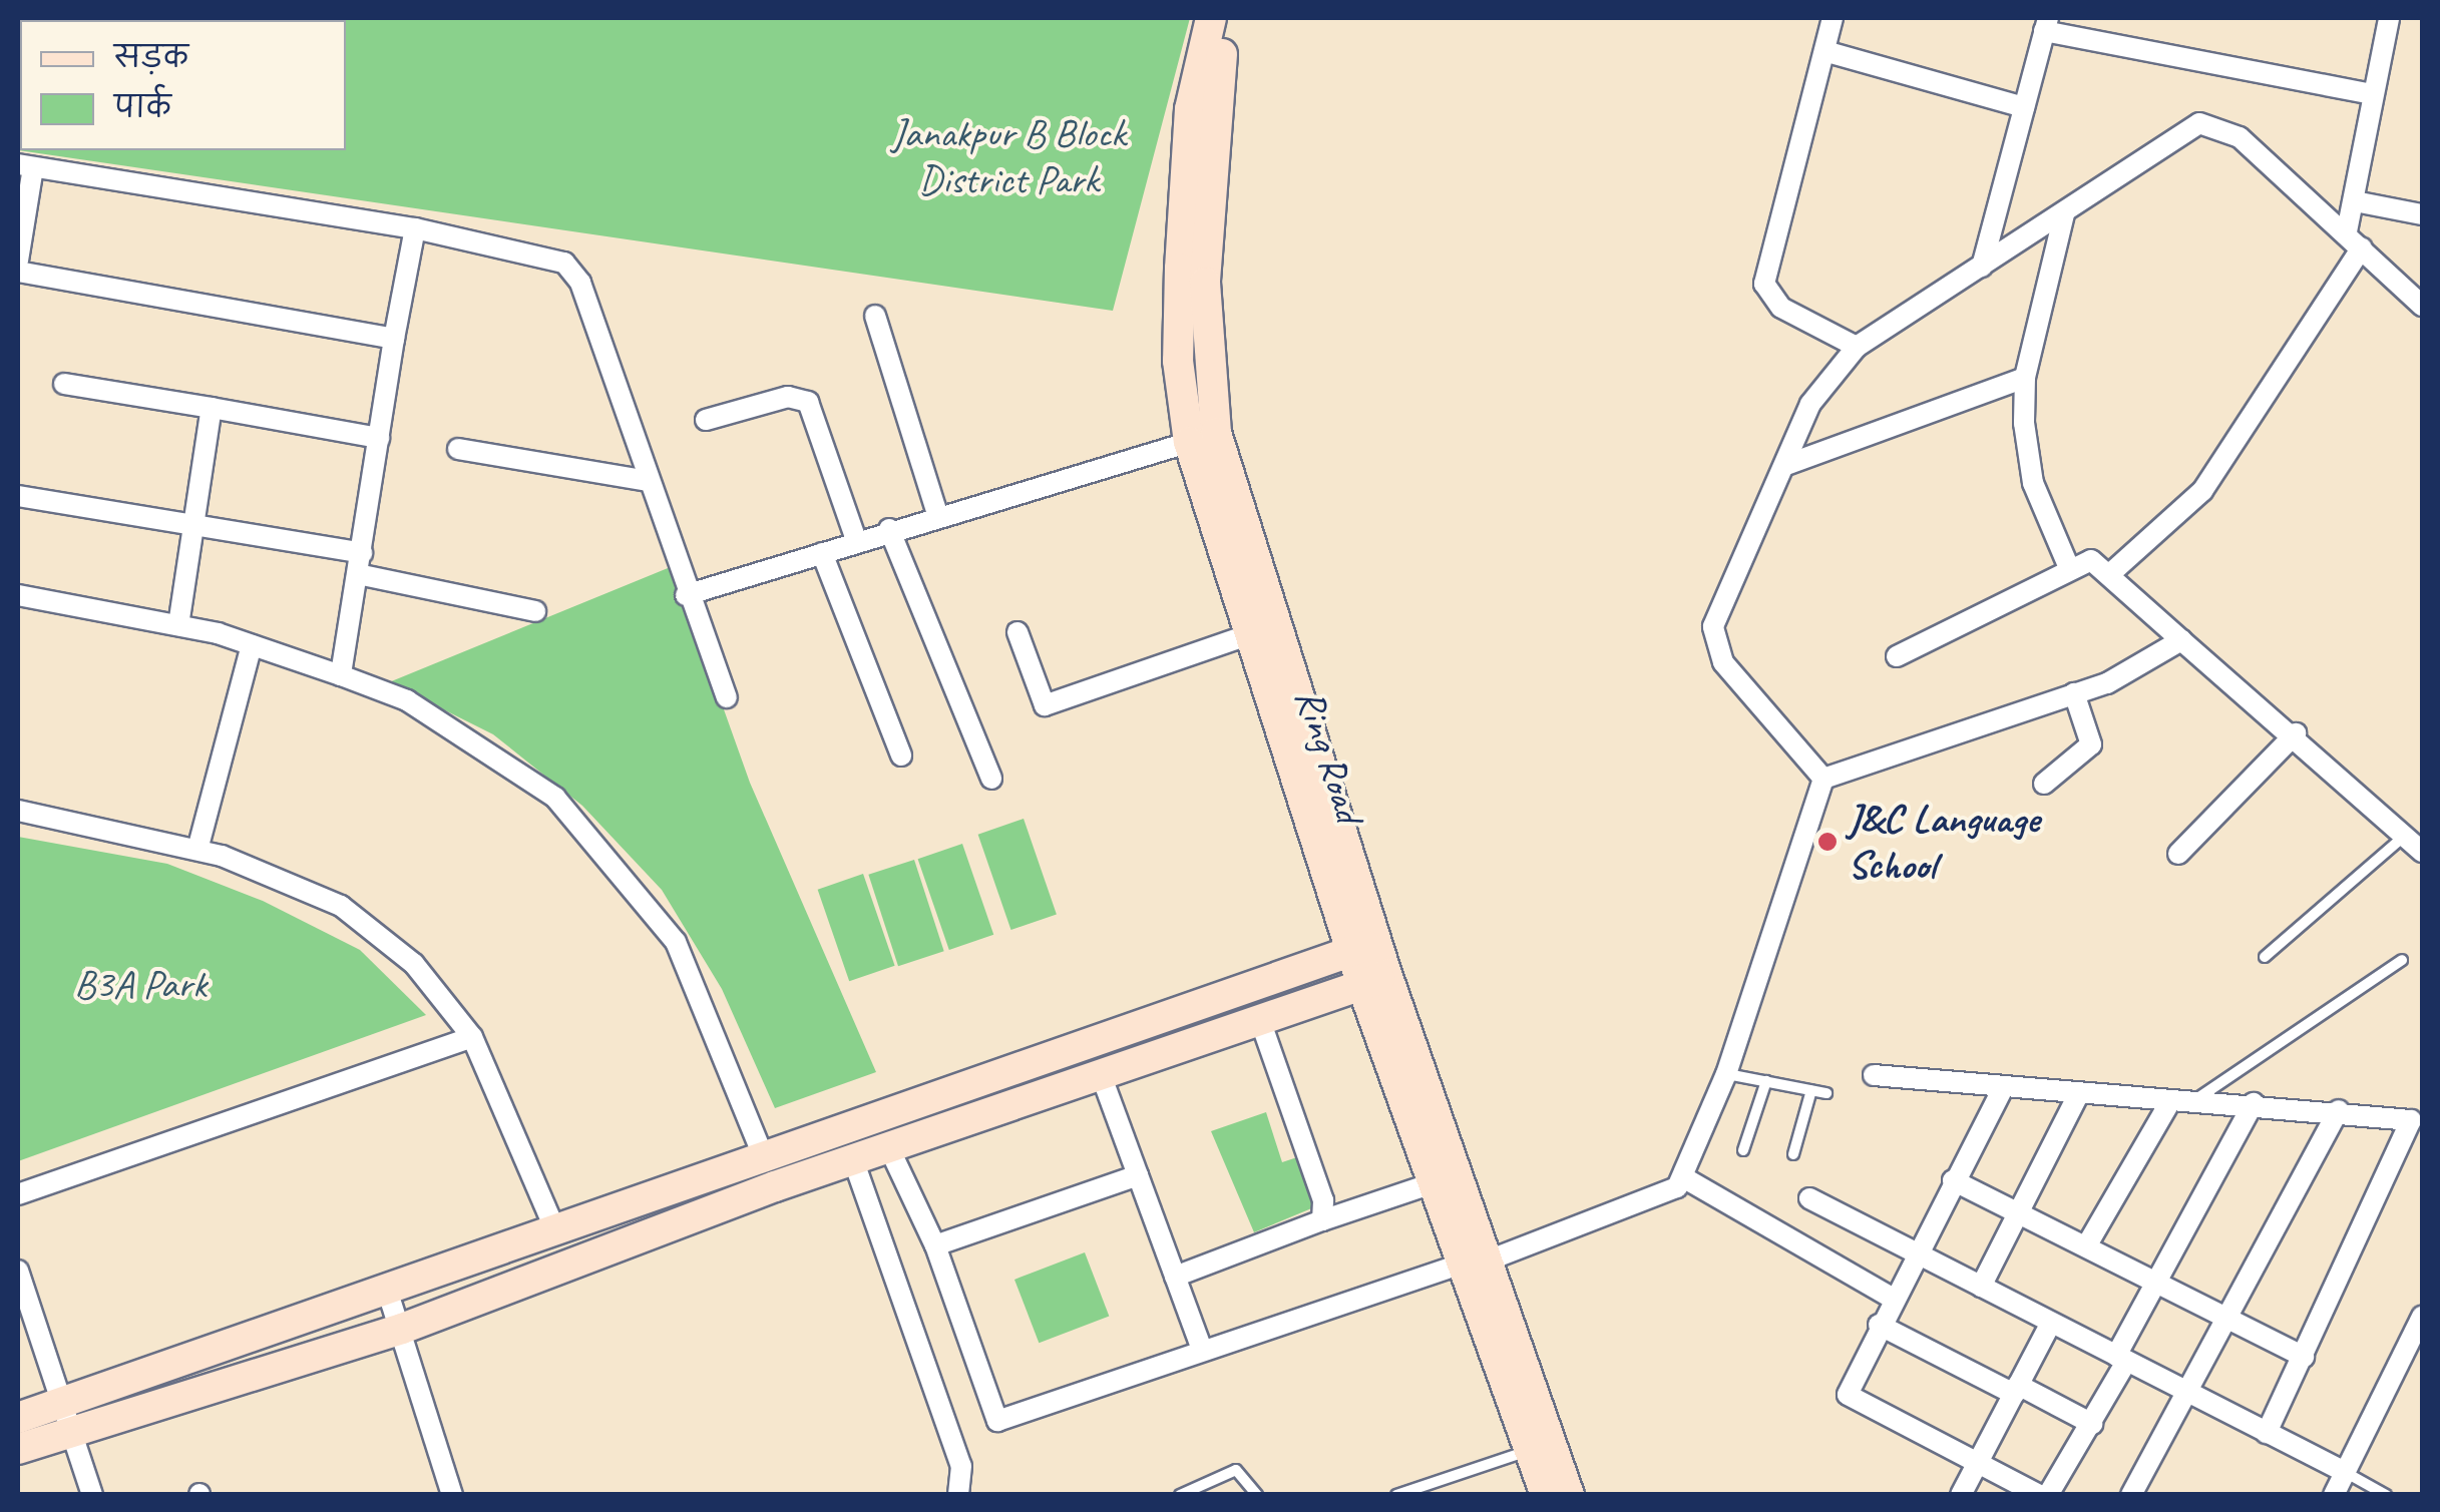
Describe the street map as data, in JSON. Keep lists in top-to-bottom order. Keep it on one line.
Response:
{"streets":{"street":["Ring Road"]},"parks":["Janakpur B Block District Park","B3A Park"],"places":["J&C Language School"],"legend":["सड़क","पार्क"]}
